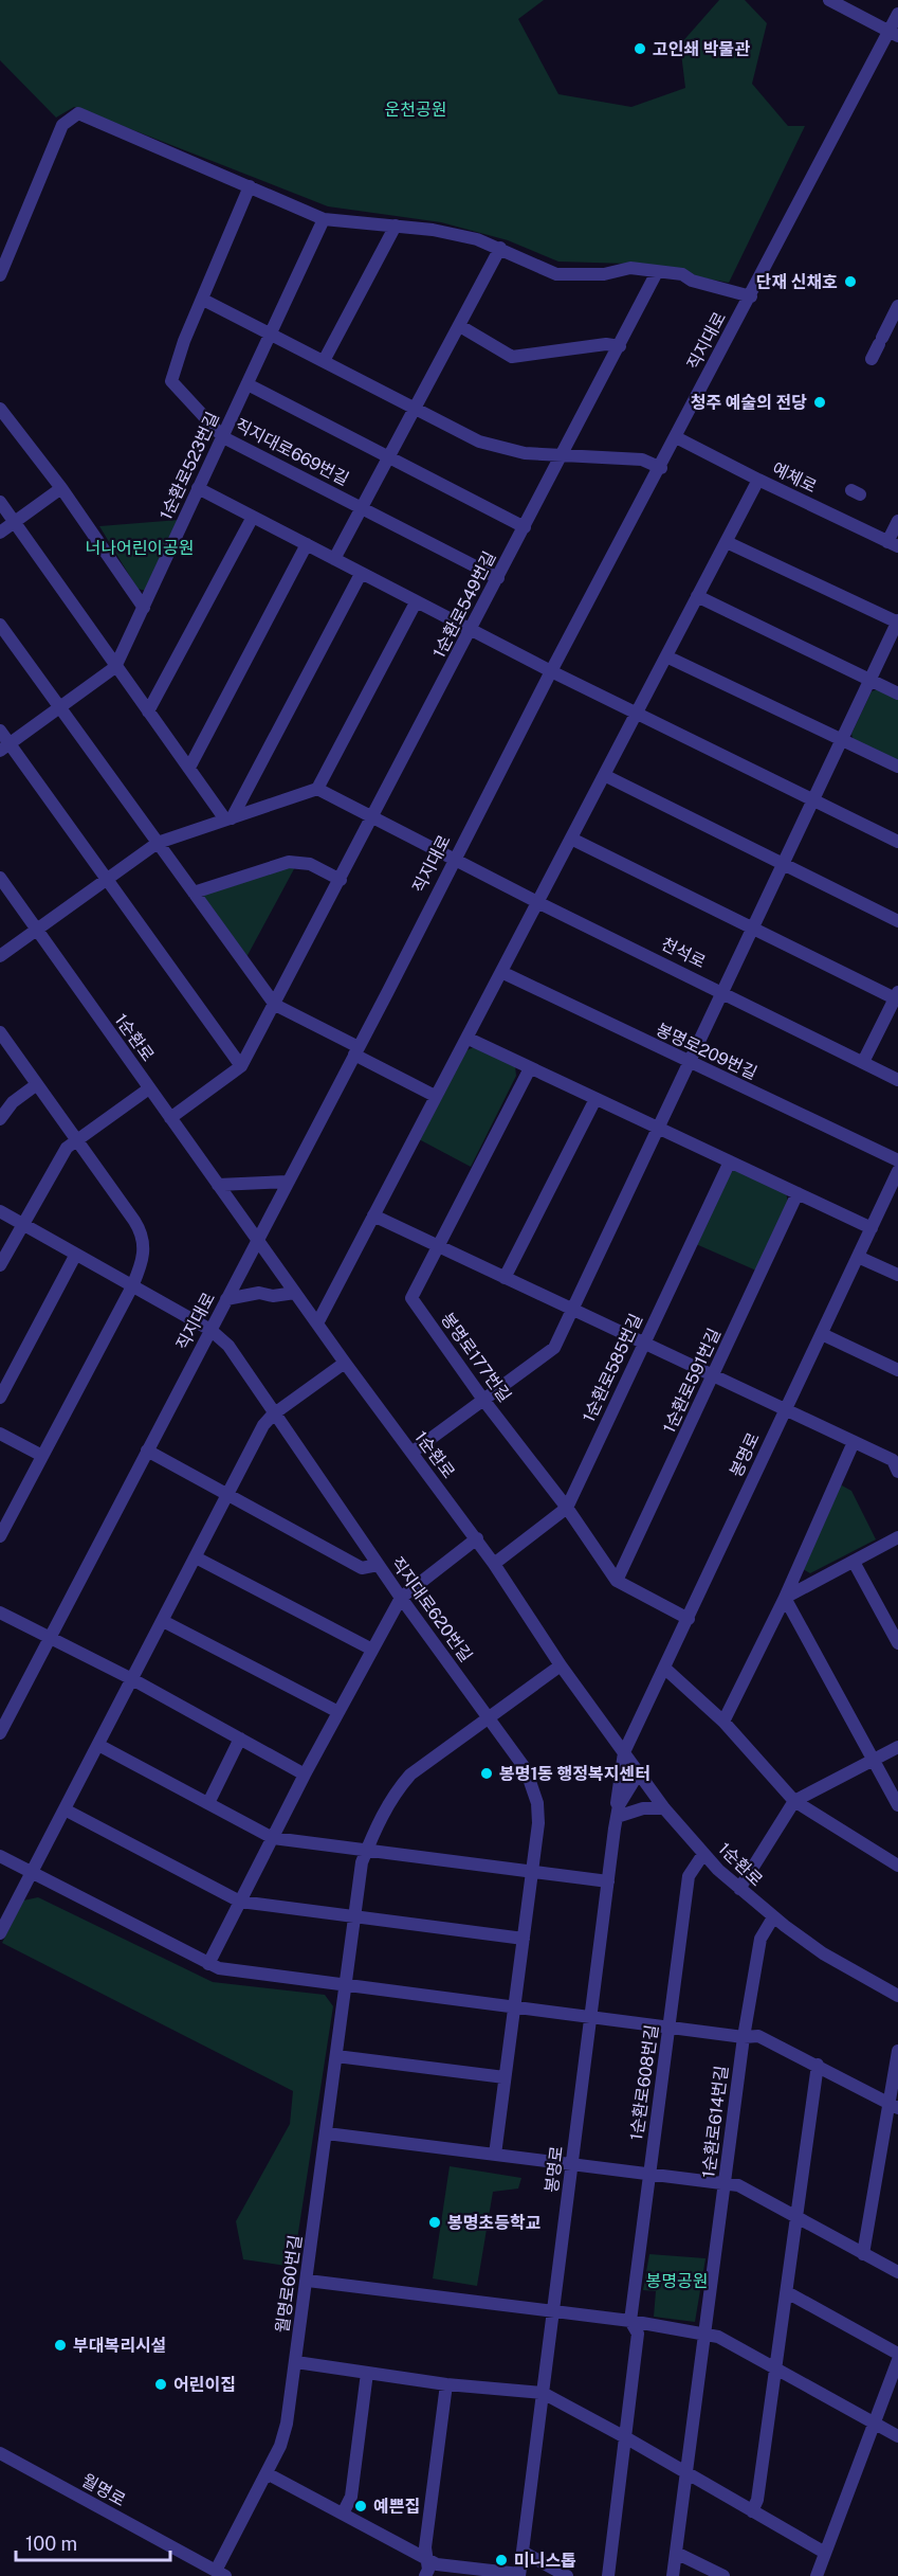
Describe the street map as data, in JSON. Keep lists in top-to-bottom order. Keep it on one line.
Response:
{"streets":{"street":["직지대로","직지대로669번길","1순환로523번길","예체로","1순환로549번길","천석로","1순환로","봉명로209번길","봉명로177번길","1순환로585번길","1순환로591번길","봉명로","직지대로620번길","1순환로608번길","1순환로614번길","월명로60번길","월명로"]},"crossings":[["직지대로","예체로"],["직지대로","천석로"],["직지대로","1순환로"],["직지대로","직지대로620번길"],["직지대로669번길","1순환로523번길"],["직지대로669번길","1순환로549번길"],["1순환로549번길","천석로"],["1순환로549번길","1순환로"],["1순환로","1순환로585번길"],["1순환로","봉명로"],["1순환로","1순환로608번길"],["1순환로","1순환로614번길"],["1순환로","월명로60번길"],["봉명로177번길","1순환로585번길"],["봉명로177번길","1순환로591번길"],["봉명로177번길","봉명로"],["직지대로620번길","월명로60번길"],["월명로60번길","월명로"]],"parks":["운천공원","너나어린이공원","봉명공원"],"places":["고인쇄 박물관","단재 신채호","청주 예술의 전당","봉명1동 행정복지센터","봉명초등학교","부대복리시설","어린이집","예쁜집","미니스톱"],"scale_bar":"100 m"}
